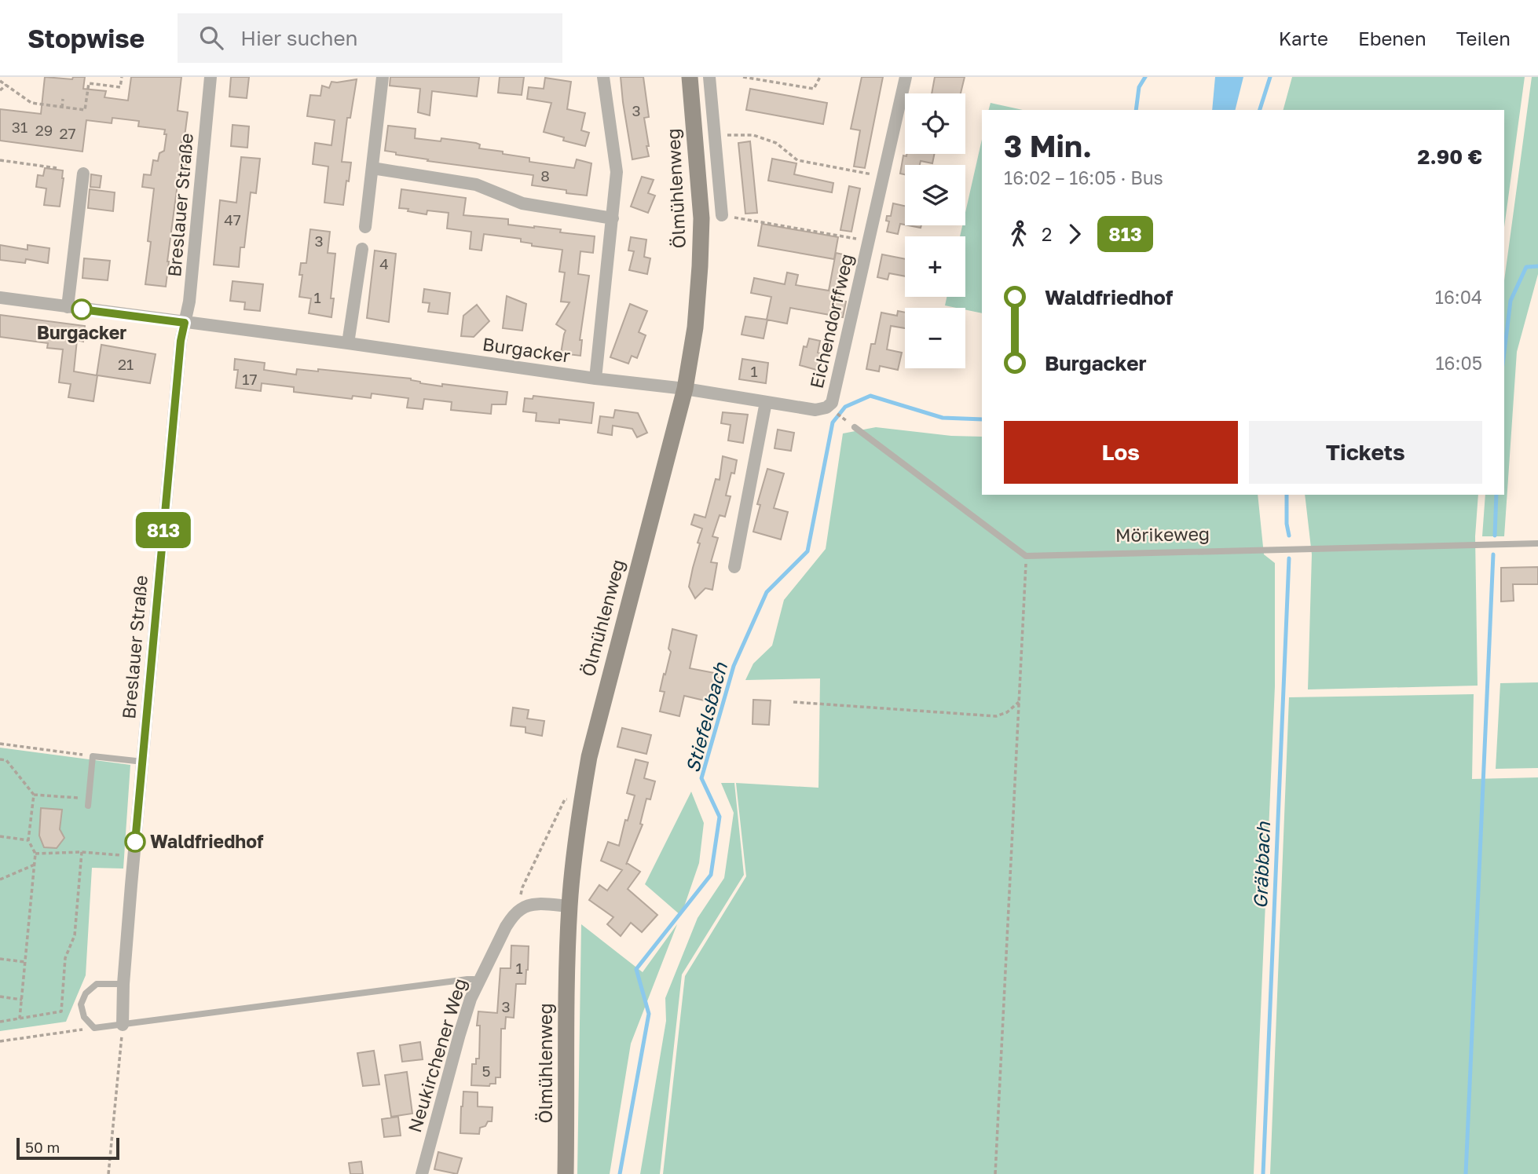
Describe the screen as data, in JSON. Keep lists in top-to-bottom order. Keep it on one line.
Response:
{"streets":{"main road":["Ölmühlenweg"],"street":["Breslauer Straße","Eichendorffweg","Burgacker","Neukirchener Weg"],"lane":["Mörikeweg"]},"crossings":[["Ölmühlenweg","Burgacker"],["Breslauer Straße","Burgacker"]],"water":["Stiefelsbach","Gräbbach"],"places":["Burgacker","Waldfriedhof"],"lines":["bus line 813"],"house_numbers":["3","31","29","27","8","47","3","4","1","21","1","17","1","3","5"],"scale_bar":"50 m","page":{"header":"Stopwise","search":"Hier suchen","nav":["Karte","Ebenen","Teilen"],"on_map":"813","map_buttons":["+","−"],"heading":["3 Min.","16:02 – 16:05 · Bus","2.90 €"],"legs":["2","813"],"list":[{"name":"Waldfriedhof","value":"16:04"},{"name":"Burgacker","value":"16:05"}],"buttons":["Los","Tickets"],"scale":"50 m"}}
